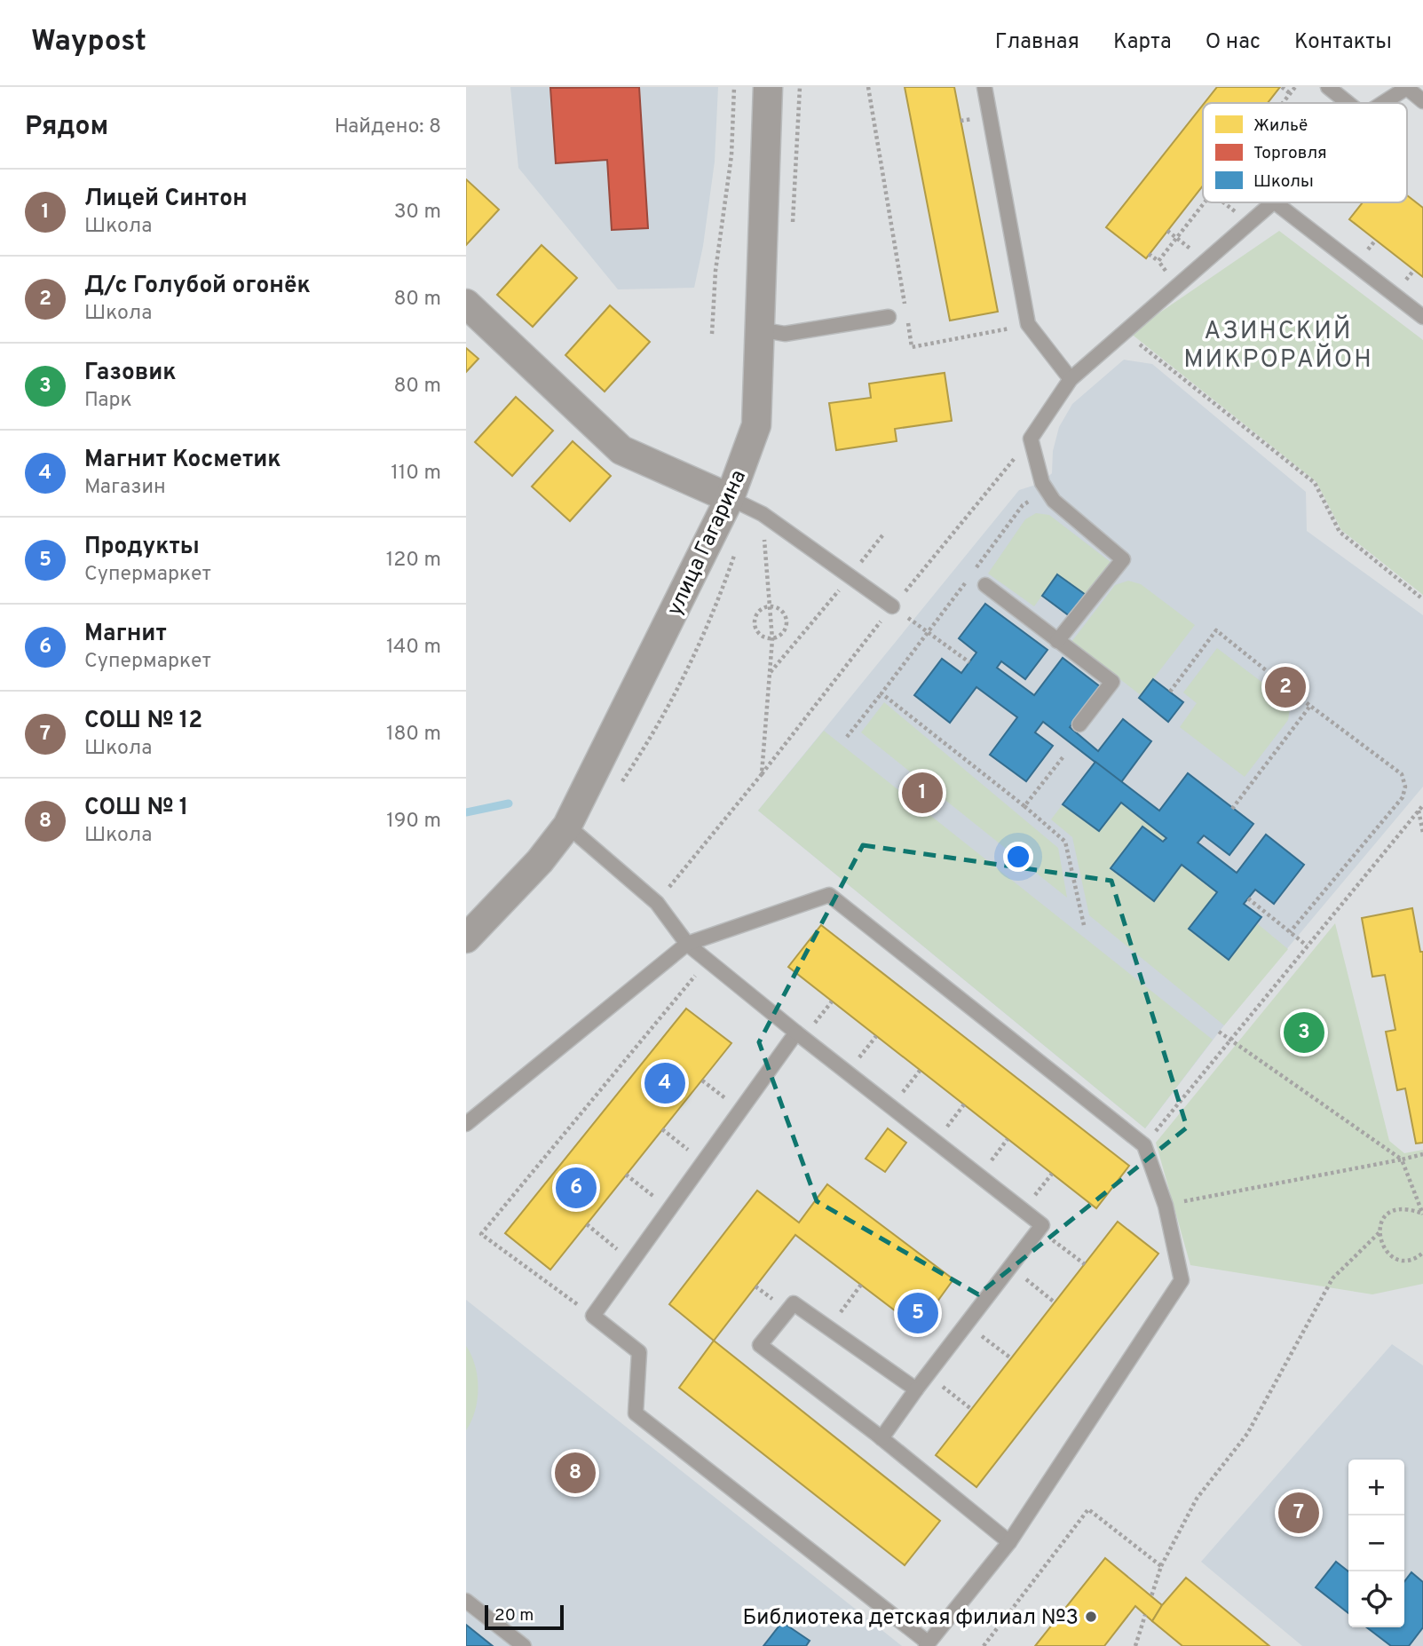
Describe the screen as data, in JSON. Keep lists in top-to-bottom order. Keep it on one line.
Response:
{"streets":{"street":["улица Гагарина"]},"districts":["АЗИНСКИЙ МИКРОРАЙОН"],"places":["Библиотека детская филиал №3"],"legend":["Жильё","Торговля","Школы"],"scale_bar":"20 m","page":{"header":"Waypost","nav":["Главная","Карта","О нас","Контакты"],"heading":["Рядом","Найдено: 8"],"list":[{"mark":"1","name":"Лицей Синтон","note":"Школа","value":"30 m"},{"mark":"2","name":"Д/с Голубой огонёк","note":"Школа","value":"80 m"},{"mark":"3","name":"Газовик","note":"Парк","value":"80 m"},{"mark":"4","name":"Магнит Косметик","note":"Магазин","value":"110 m"},{"mark":"5","name":"Продукты","note":"Супермаркет","value":"120 m"},{"mark":"6","name":"Магнит","note":"Супермаркет","value":"140 m"},{"mark":"7","name":"СОШ № 12","note":"Школа","value":"180 m"},{"mark":"8","name":"СОШ № 1","note":"Школа","value":"190 m"}],"pins":["2","1","3","4","6","5","8","7"],"map_buttons":["+","−"],"scale":"20 m"}}
